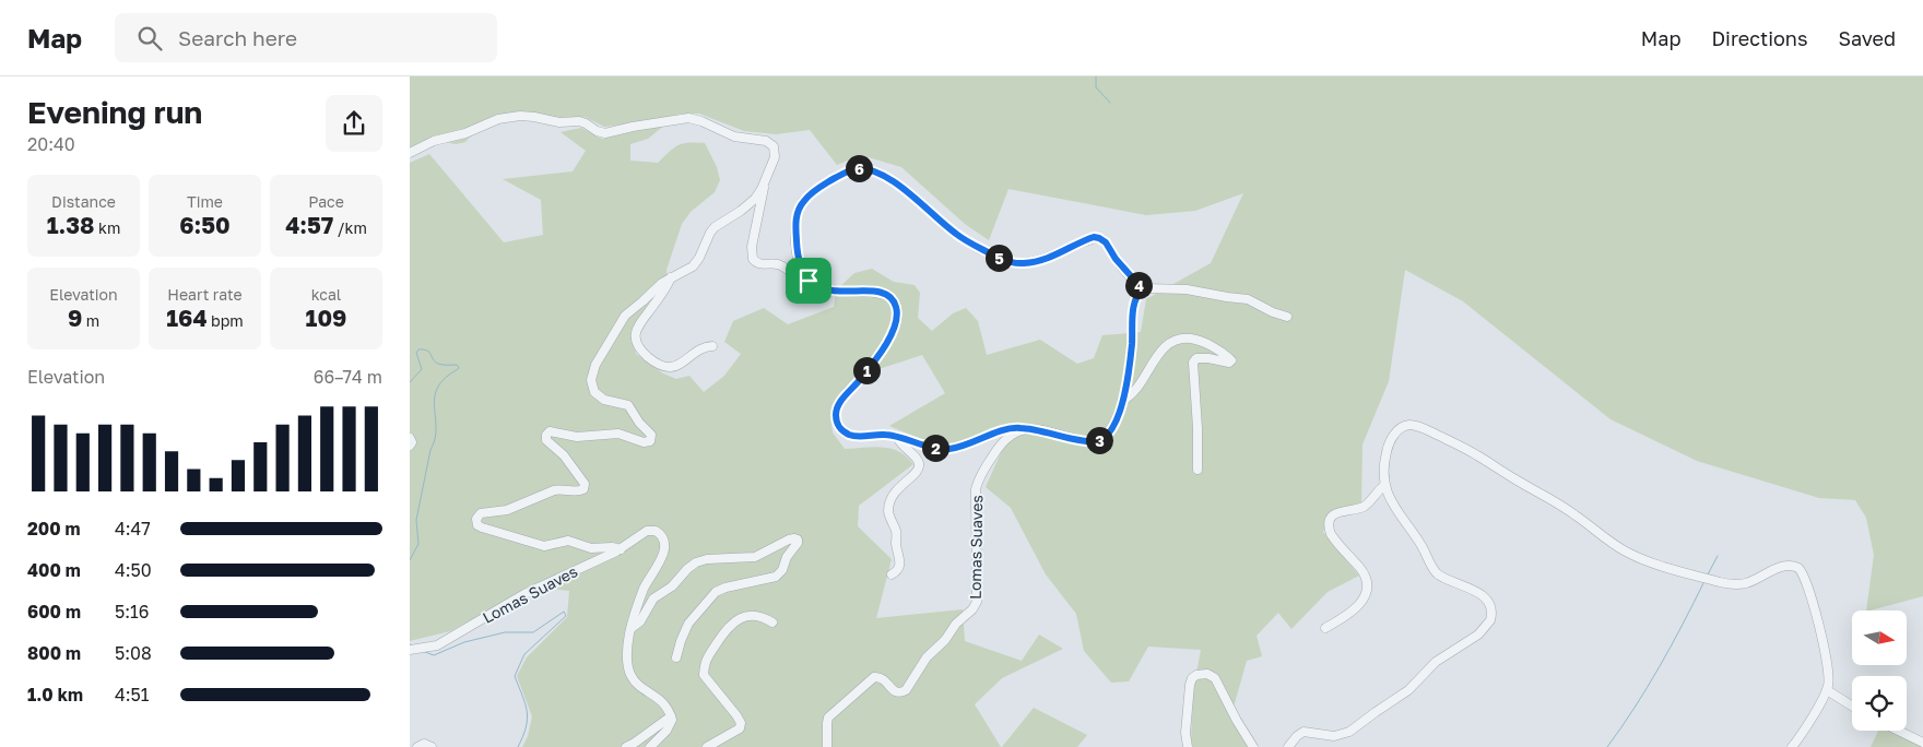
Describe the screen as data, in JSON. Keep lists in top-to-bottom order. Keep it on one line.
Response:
{"streets":{"street":["Lomas Suaves"]},"north":"right","page":{"header":"Map","search":"Search here","nav":["Map","Directions","Saved"],"heading":["Evening run","20:40"],"pins":["6","5","4","1","3","2"],"stats":[["Distance","1.38 km"],["Time","6:50"],["Pace","4:57 /km"],["Elevation","9 m"],["Heart rate","164 bpm"],["kcal","109"]],"chart":["Elevation","66–74 m"],"list":[{"name":"200 m","note":"4:47"},{"name":"400 m","note":"4:50"},{"name":"600 m","note":"5:16"},{"name":"800 m","note":"5:08"},{"name":"1.0 km","note":"4:51"}]}}
